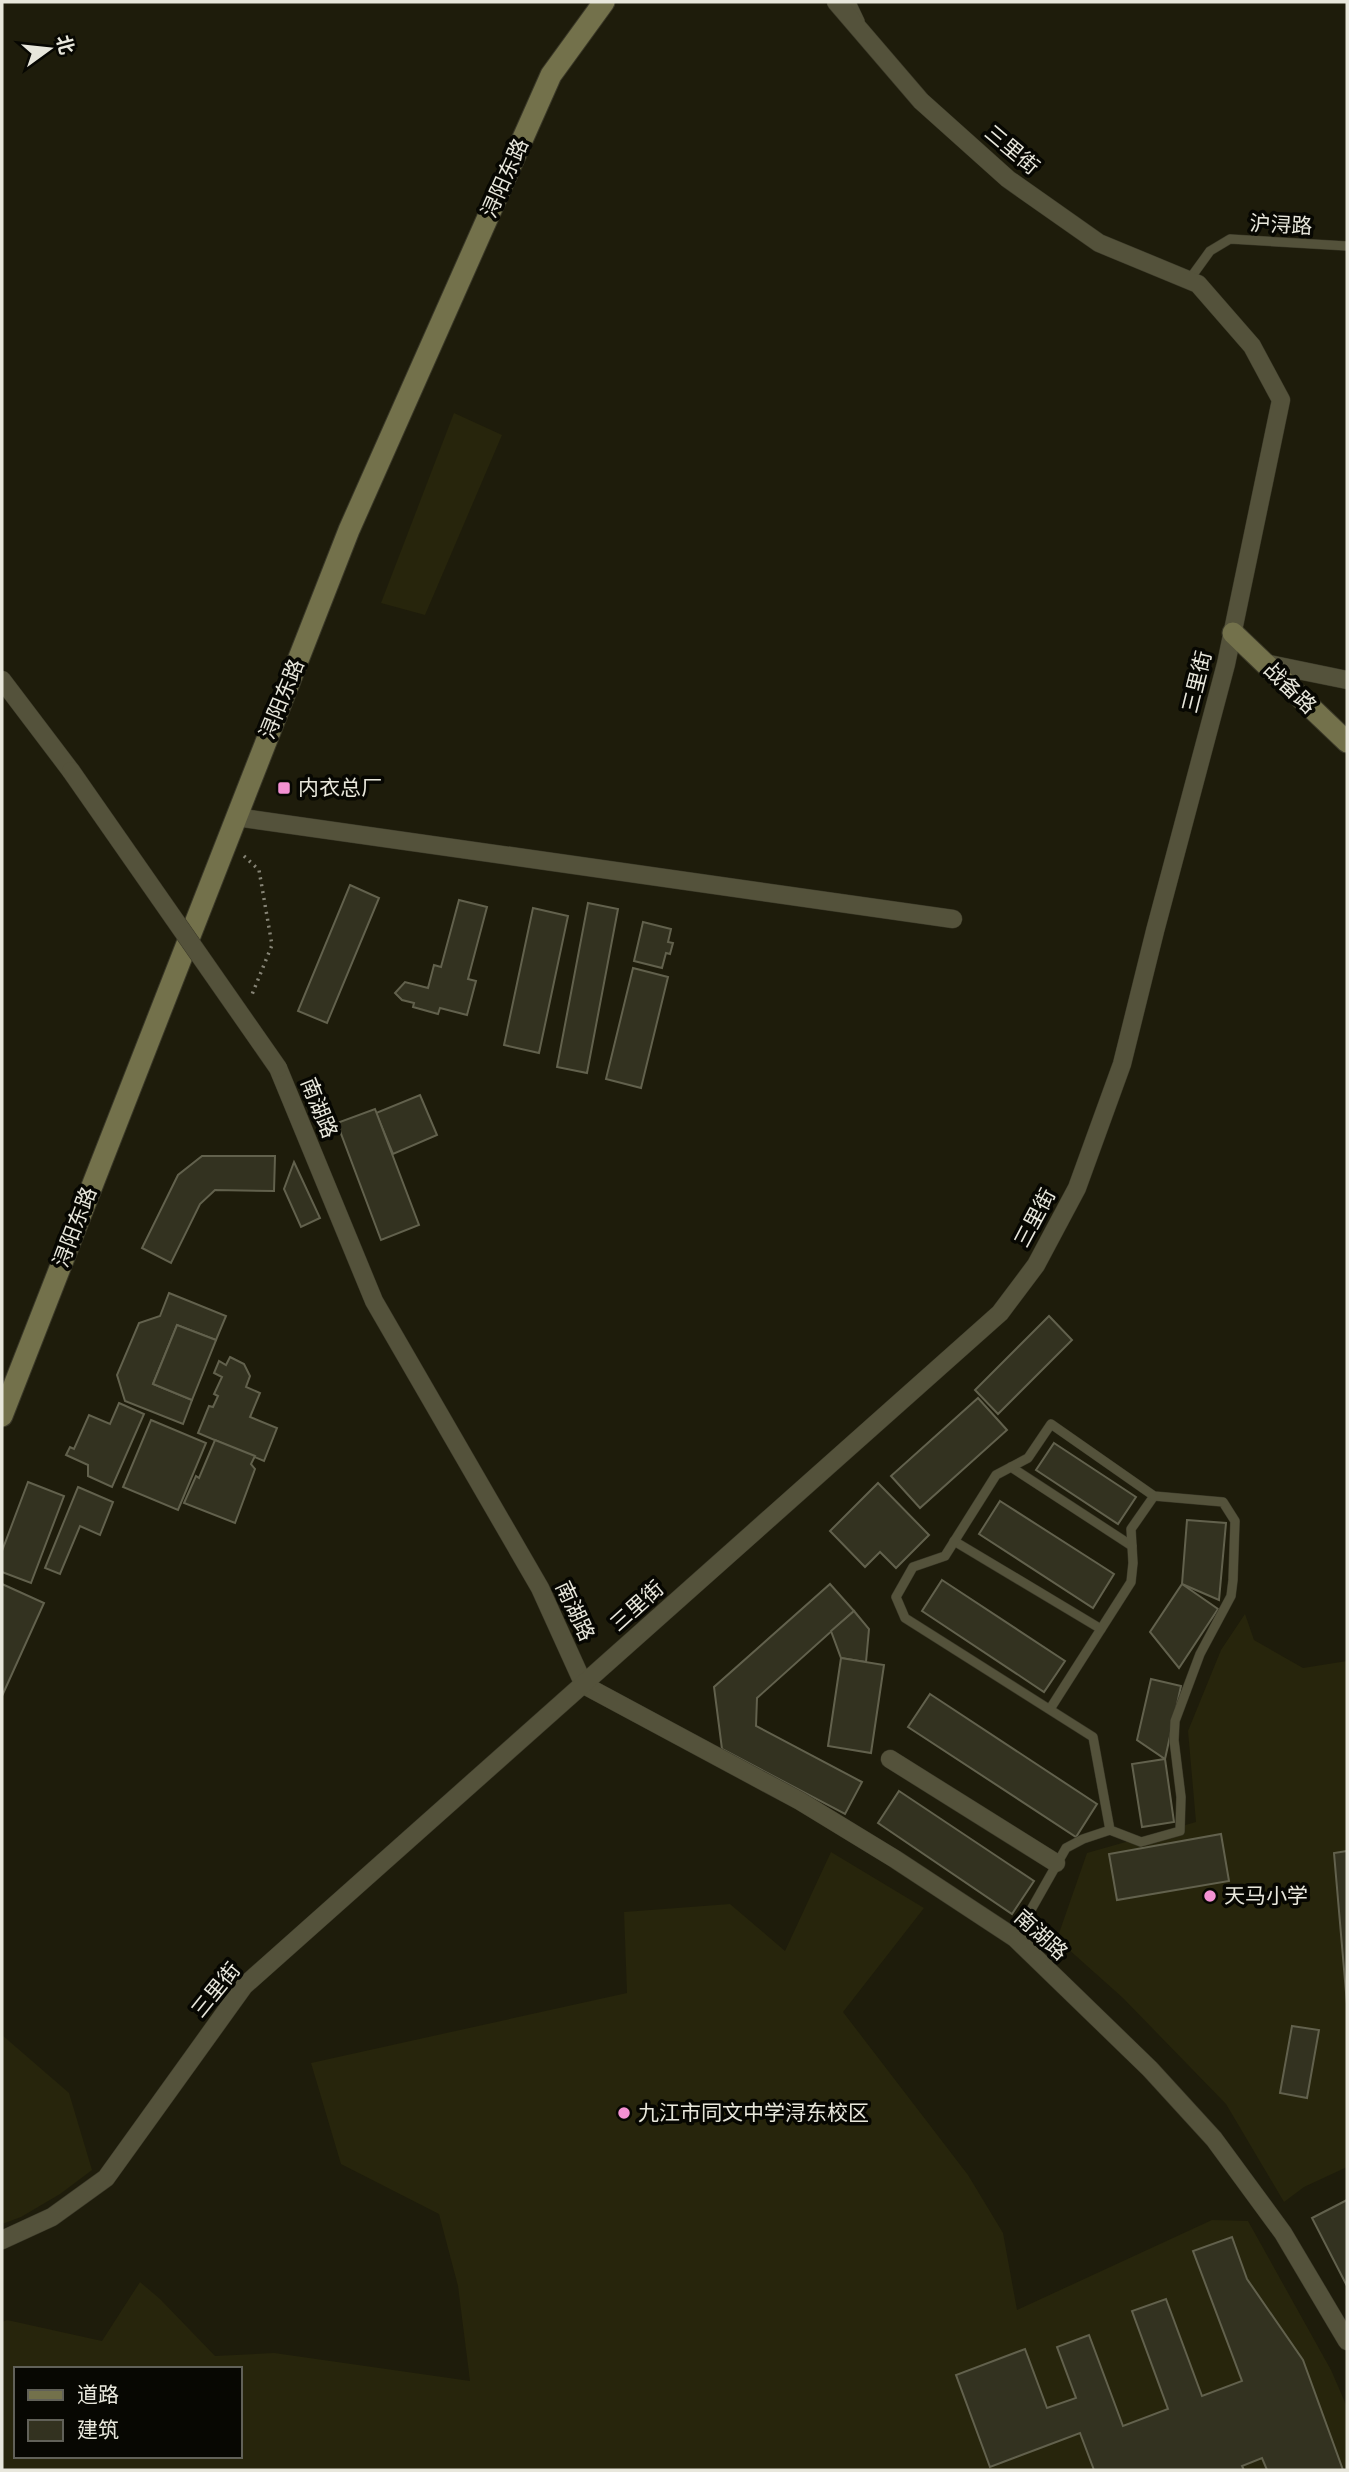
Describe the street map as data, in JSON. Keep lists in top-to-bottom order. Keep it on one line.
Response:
{"streets":{"main road":["浔阳东路","战备路"],"street":["三里街","南湖路"],"lane":["沪浔路"]},"crossings":[["三里街","沪浔路"],["三里街","战备路"],["三里街","南湖路"]],"places":{"transit":["内衣总厂"],"other":["天马小学","九江市同文中学浔东校区"]},"legend":["道路","建筑"],"north":"right"}
